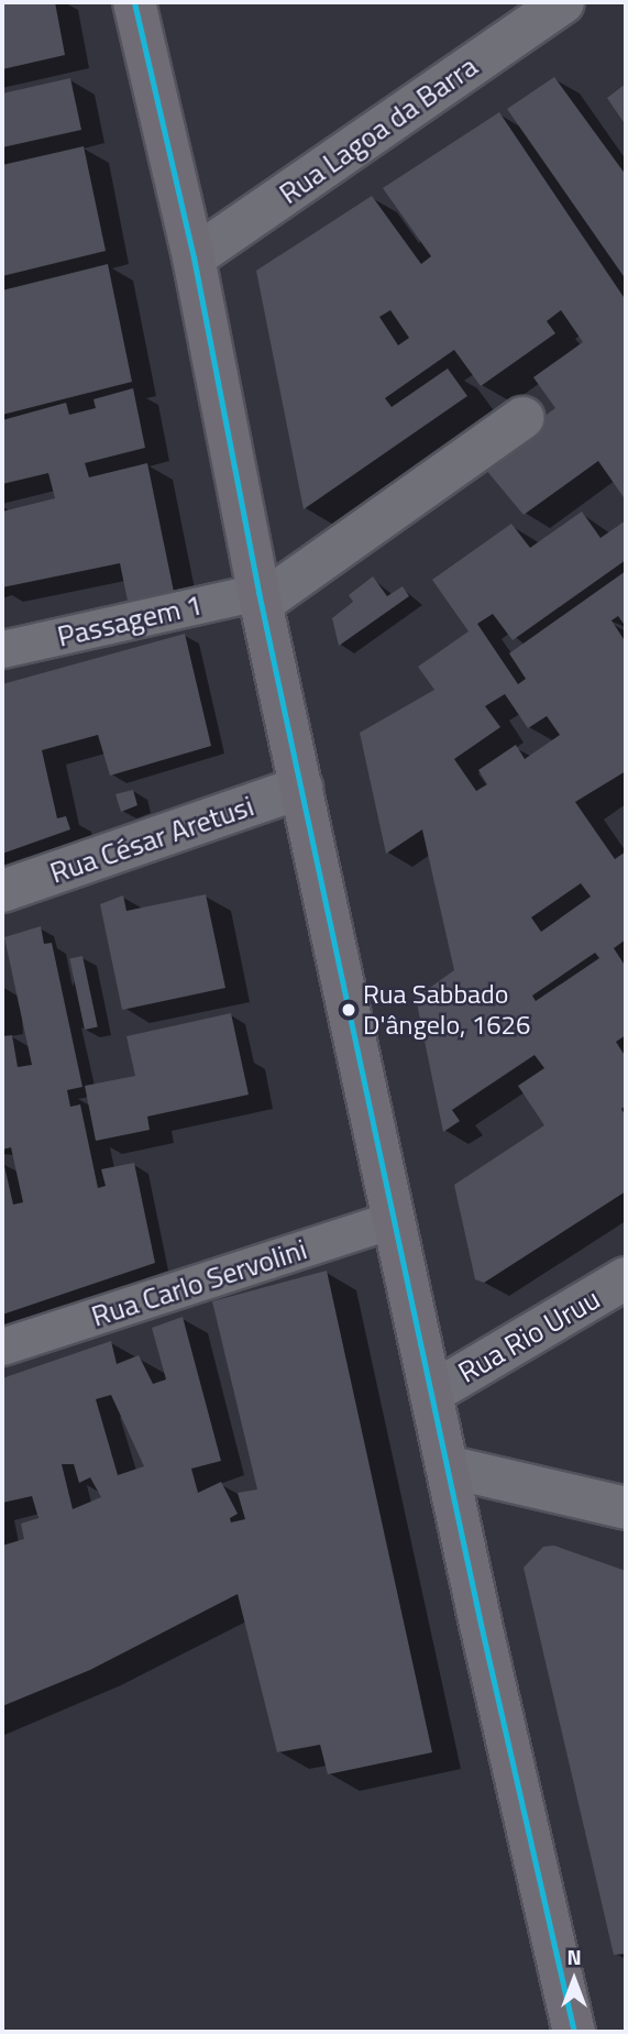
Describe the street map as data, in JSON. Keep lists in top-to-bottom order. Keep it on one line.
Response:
{"streets":{"street":["Rua Lagoa da Barra","Rua César Aretusi","Rua Rio Uruu"],"lane":["Passagem 1","Rua Carlo Servolini"]},"places":["Rua Sabbado D'ângelo, 1626"],"north":"top"}
